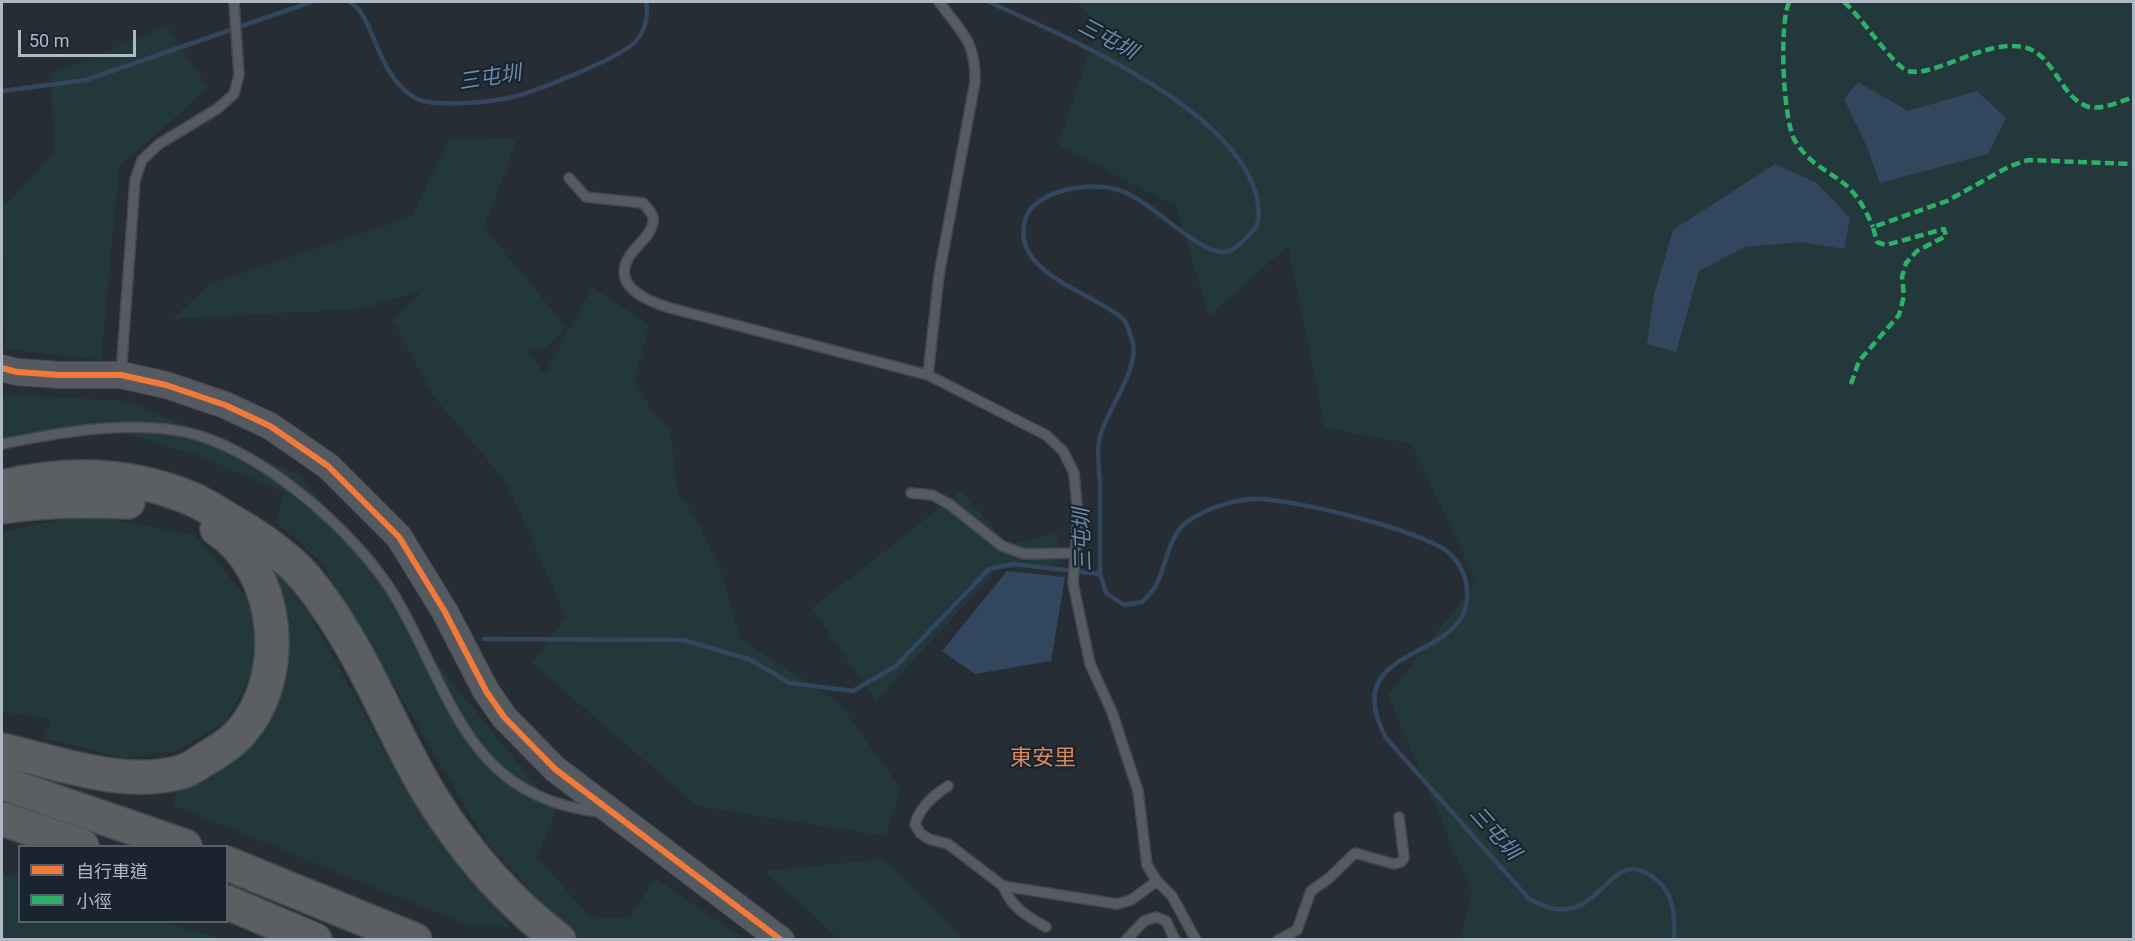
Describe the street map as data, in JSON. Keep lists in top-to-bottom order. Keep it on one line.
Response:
{"districts":["東安里"],"water":["三屯圳"],"legend":["自行車道","小徑"],"scale_bar":"50 m"}
